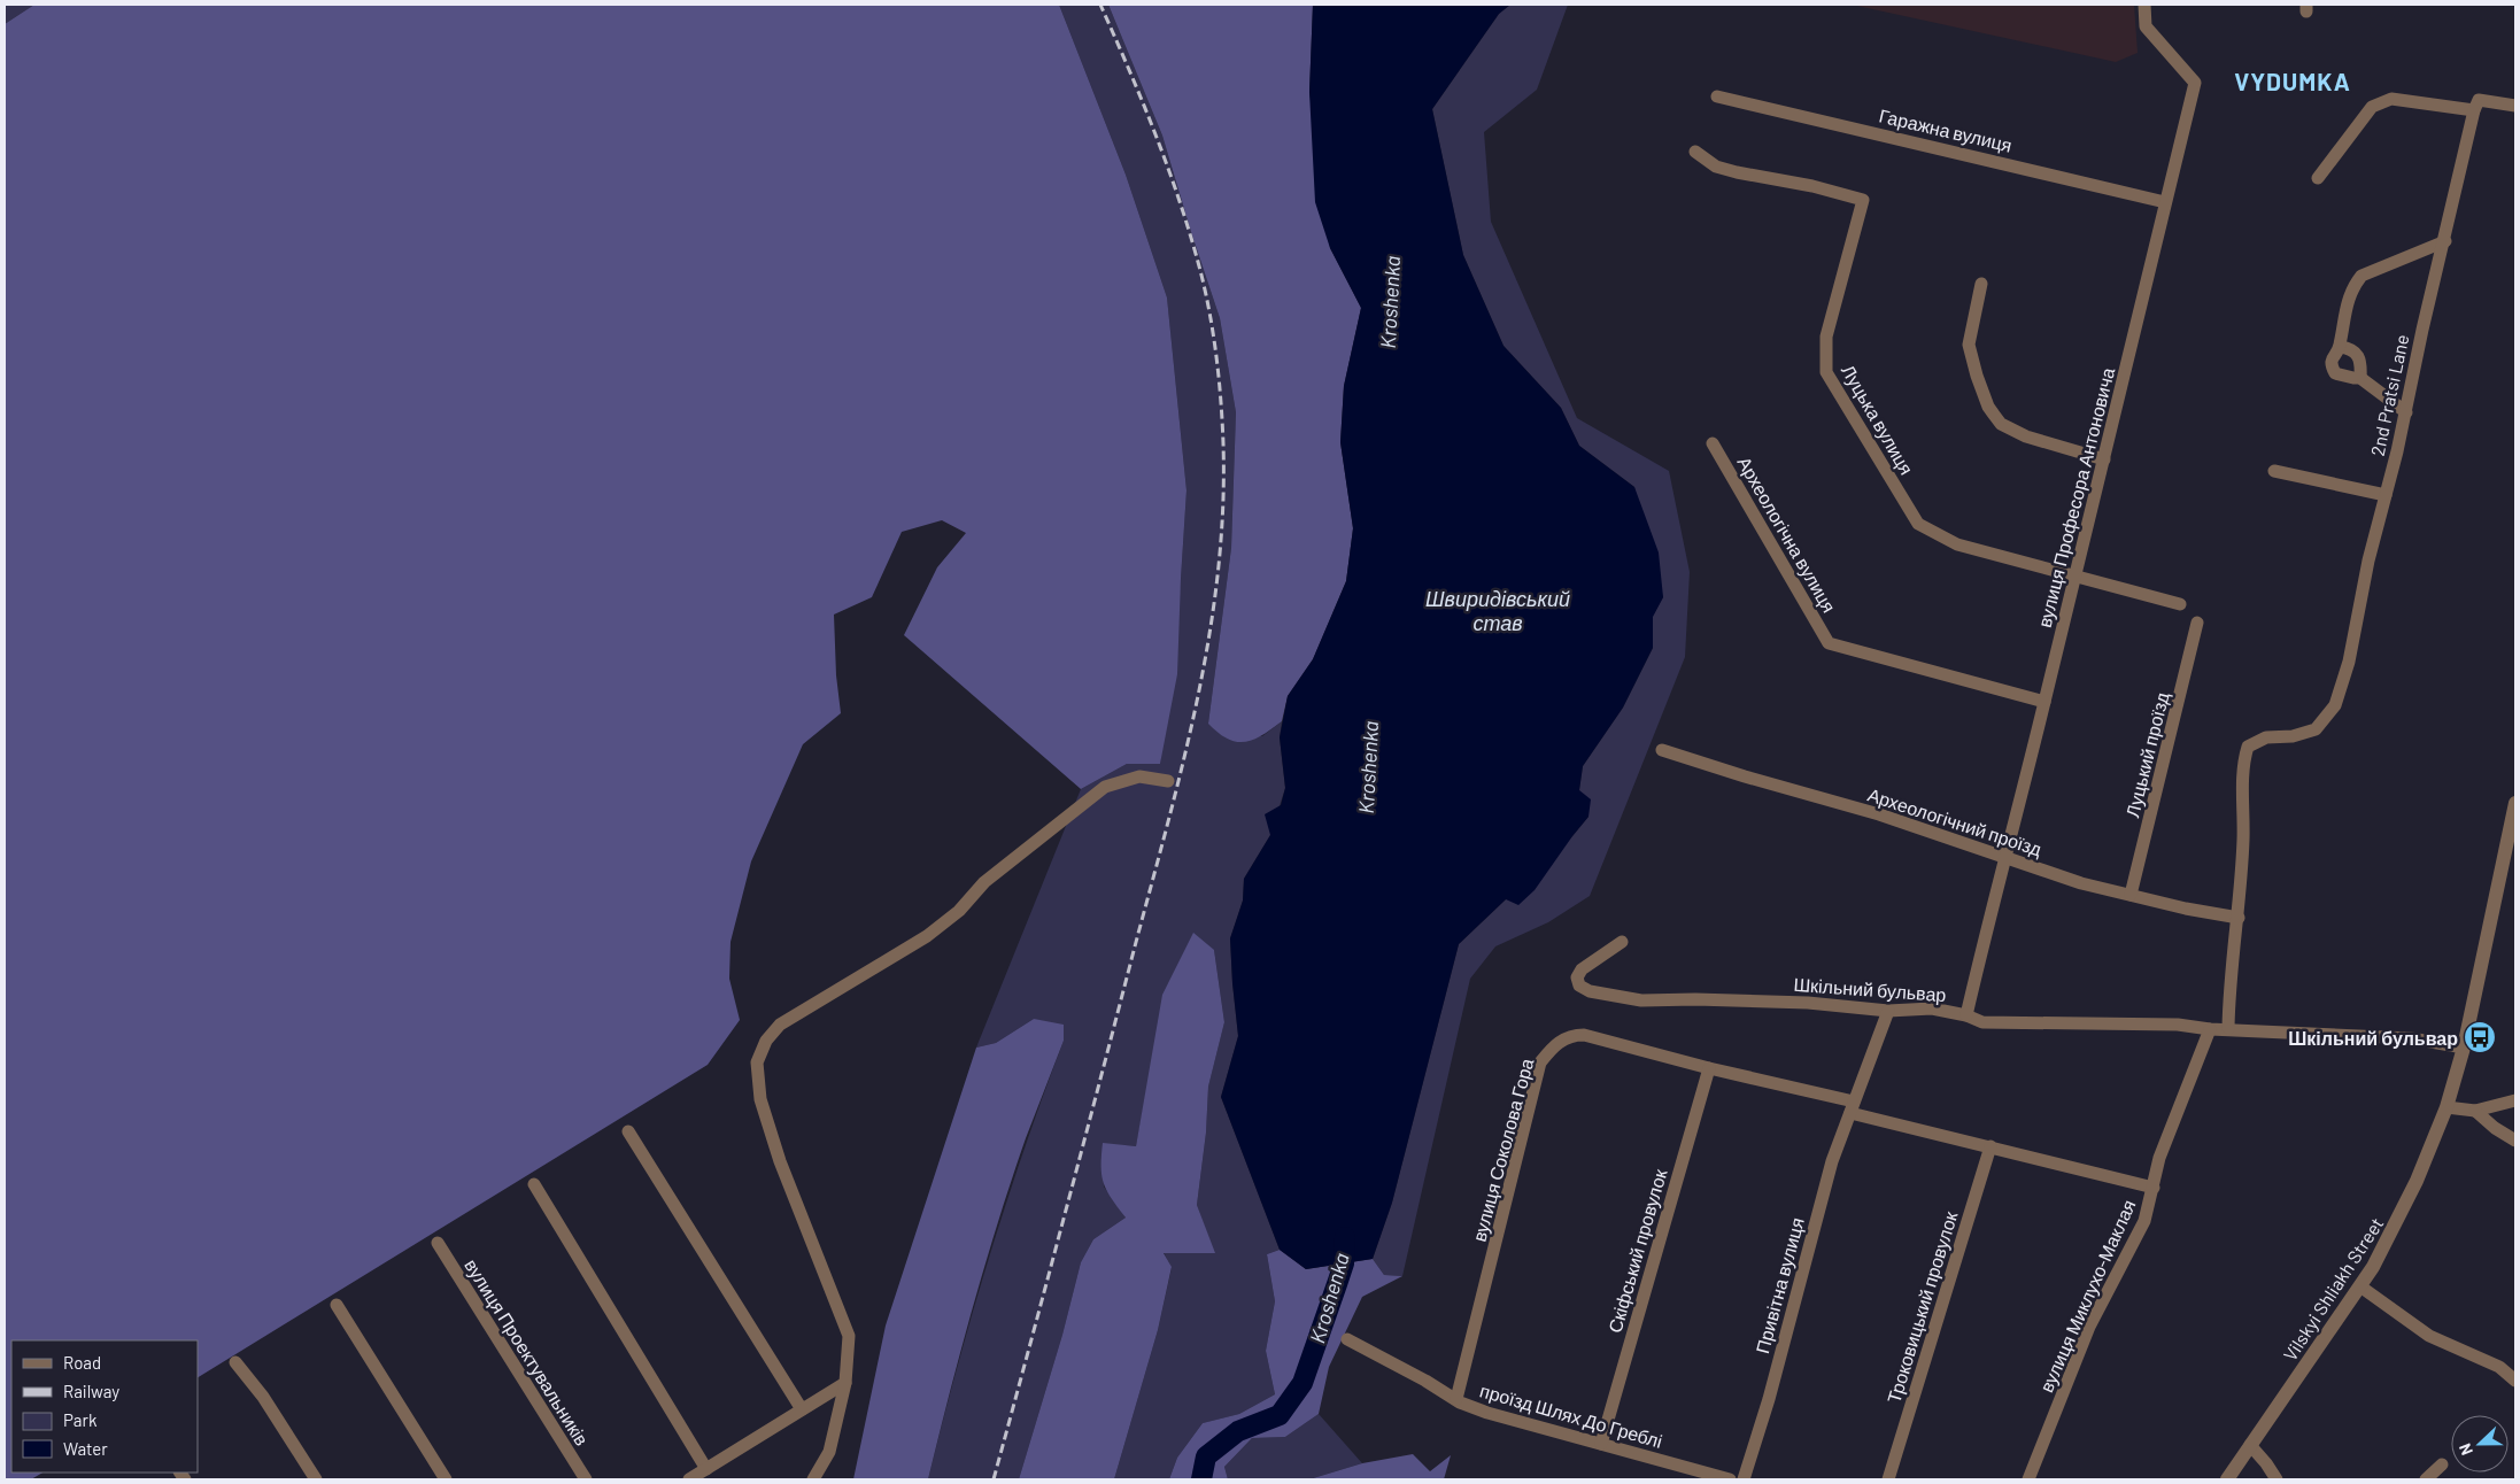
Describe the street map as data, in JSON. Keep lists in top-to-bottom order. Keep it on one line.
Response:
{"streets":{"street":["Гаражна вулиця","2nd Pratsi Lane","Луцька вулиця","вулиця Професора Антоновича","Археологічна вулиця","Луцький проїзд","Археологічний проїзд","Шкільний бульвар","вулиця Соколова Гора","Скіфський провулок","Привітна вулиця","Vilskyi Shliakh Street","вулиця Миклухо-Маклая","Троковицький провулок","вулиця Проектувальників","проїзд Шлях До Греблі"]},"crossings":[["Гаражна вулиця","вулиця Професора Антоновича"],["2nd Pratsi Lane","Археологічний проїзд"],["Луцька вулиця","вулиця Професора Антоновича"],["вулиця Професора Антоновича","Археологічна вулиця"],["вулиця Професора Антоновича","Археологічний проїзд"],["вулиця Професора Антоновича","Шкільний бульвар"],["Луцький проїзд","Археологічний проїзд"],["Шкільний бульвар","Vilskyi Shliakh Street"],["Шкільний бульвар","вулиця Миклухо-Маклая"],["вулиця Соколова Гора","Скіфський провулок"],["вулиця Соколова Гора","Привітна вулиця"],["вулиця Соколова Гора","вулиця Миклухо-Маклая"],["вулиця Соколова Гора","Троковицький провулок"],["вулиця Соколова Гора","проїзд Шлях До Греблі"],["Скіфський провулок","проїзд Шлях До Греблі"]],"districts":["VYDUMKA"],"water":["Kroshenka","Швиридівський став"],"places":{"bus stop":["Шкільний бульвар"]},"legend":["Road","Railway","Park","Water"],"north":"left"}
